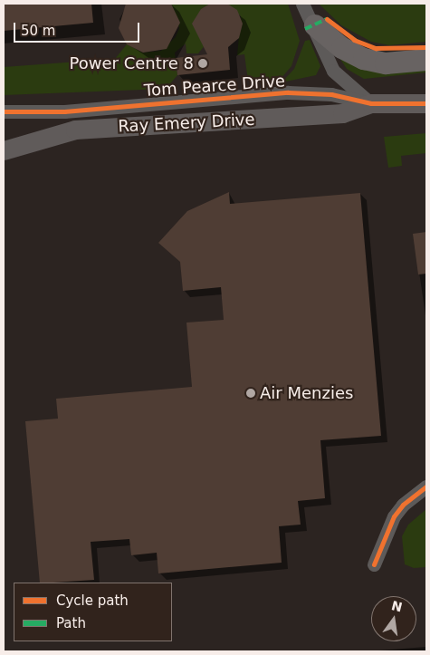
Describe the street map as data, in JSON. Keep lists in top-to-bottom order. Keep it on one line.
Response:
{"streets":{"street":["Tom Pearce Drive","Ray Emery Drive"]},"crossings":[["Tom Pearce Drive","Ray Emery Drive"]],"places":["Power Centre 8","Air Menzies"],"legend":["Cycle path","Path"],"scale_bar":"50 m","north":"top"}
